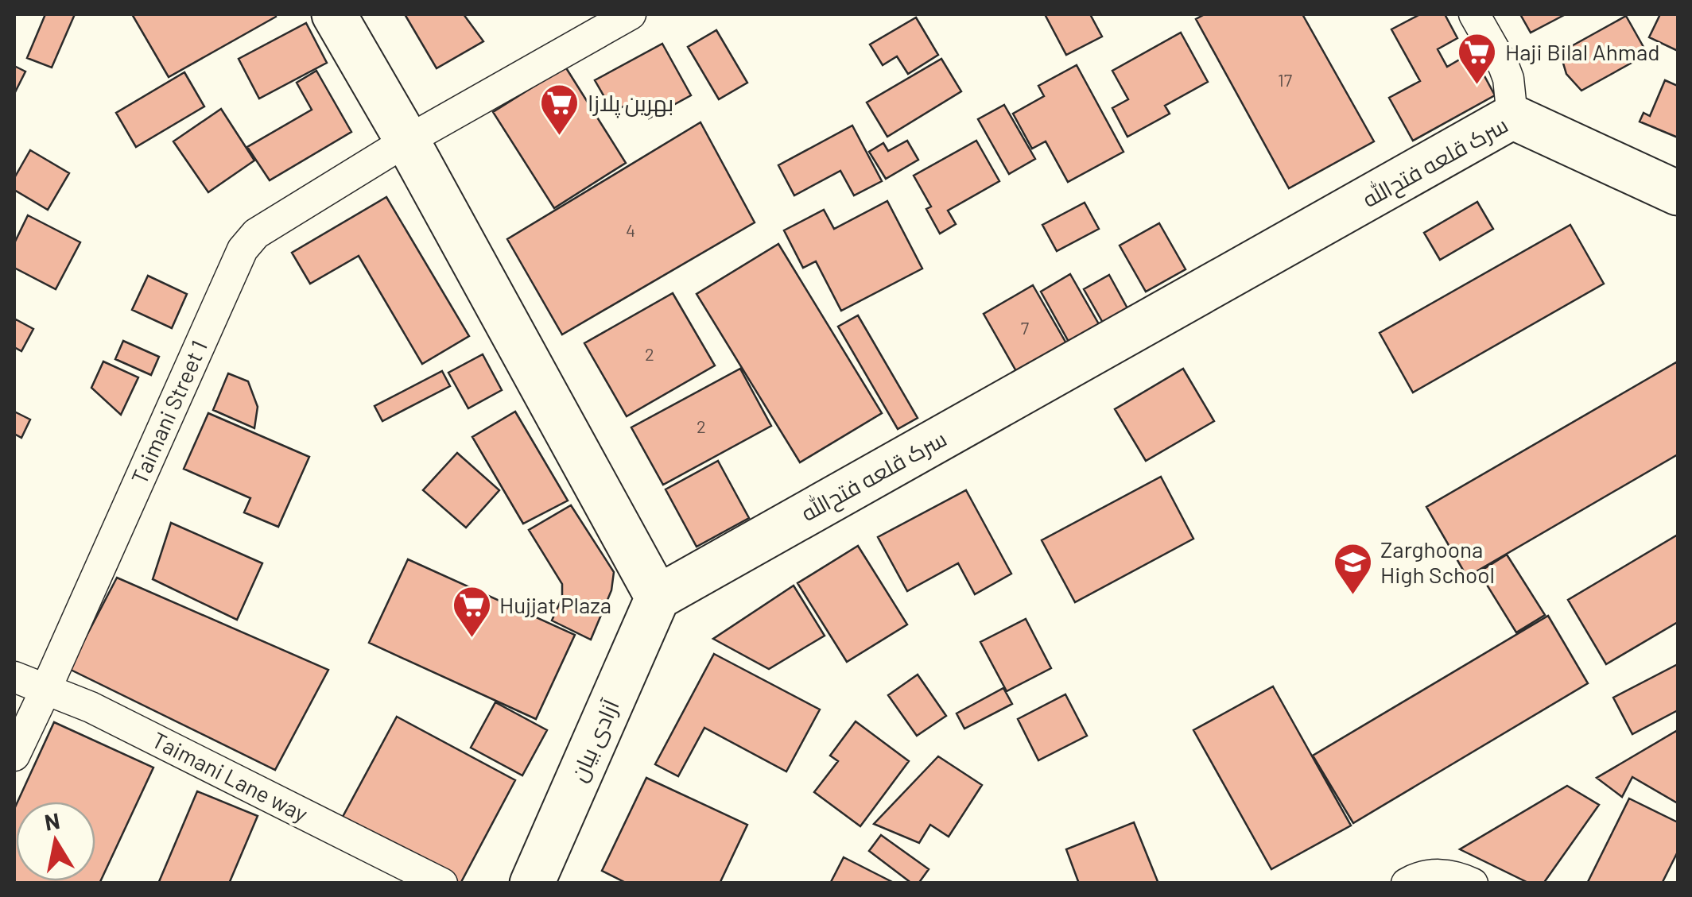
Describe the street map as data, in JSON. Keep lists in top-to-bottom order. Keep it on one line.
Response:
{"streets":{"main road":["سرک قلعه فتح‌الله","آزادی بیان"],"street":["Taimani Street 1","Taimani Lane way"]},"crossings":[["سرک قلعه فتح‌الله","آزادی بیان"],["Taimani Street 1","Taimani Lane way"]],"places":{"supermarket":["Haji Bilal Ahmad","بهرین پلازا","Hujjat Plaza"],"school or university":["Zarghoona High School"]},"house_numbers":["17","4","7","2","2"],"north":"top"}
